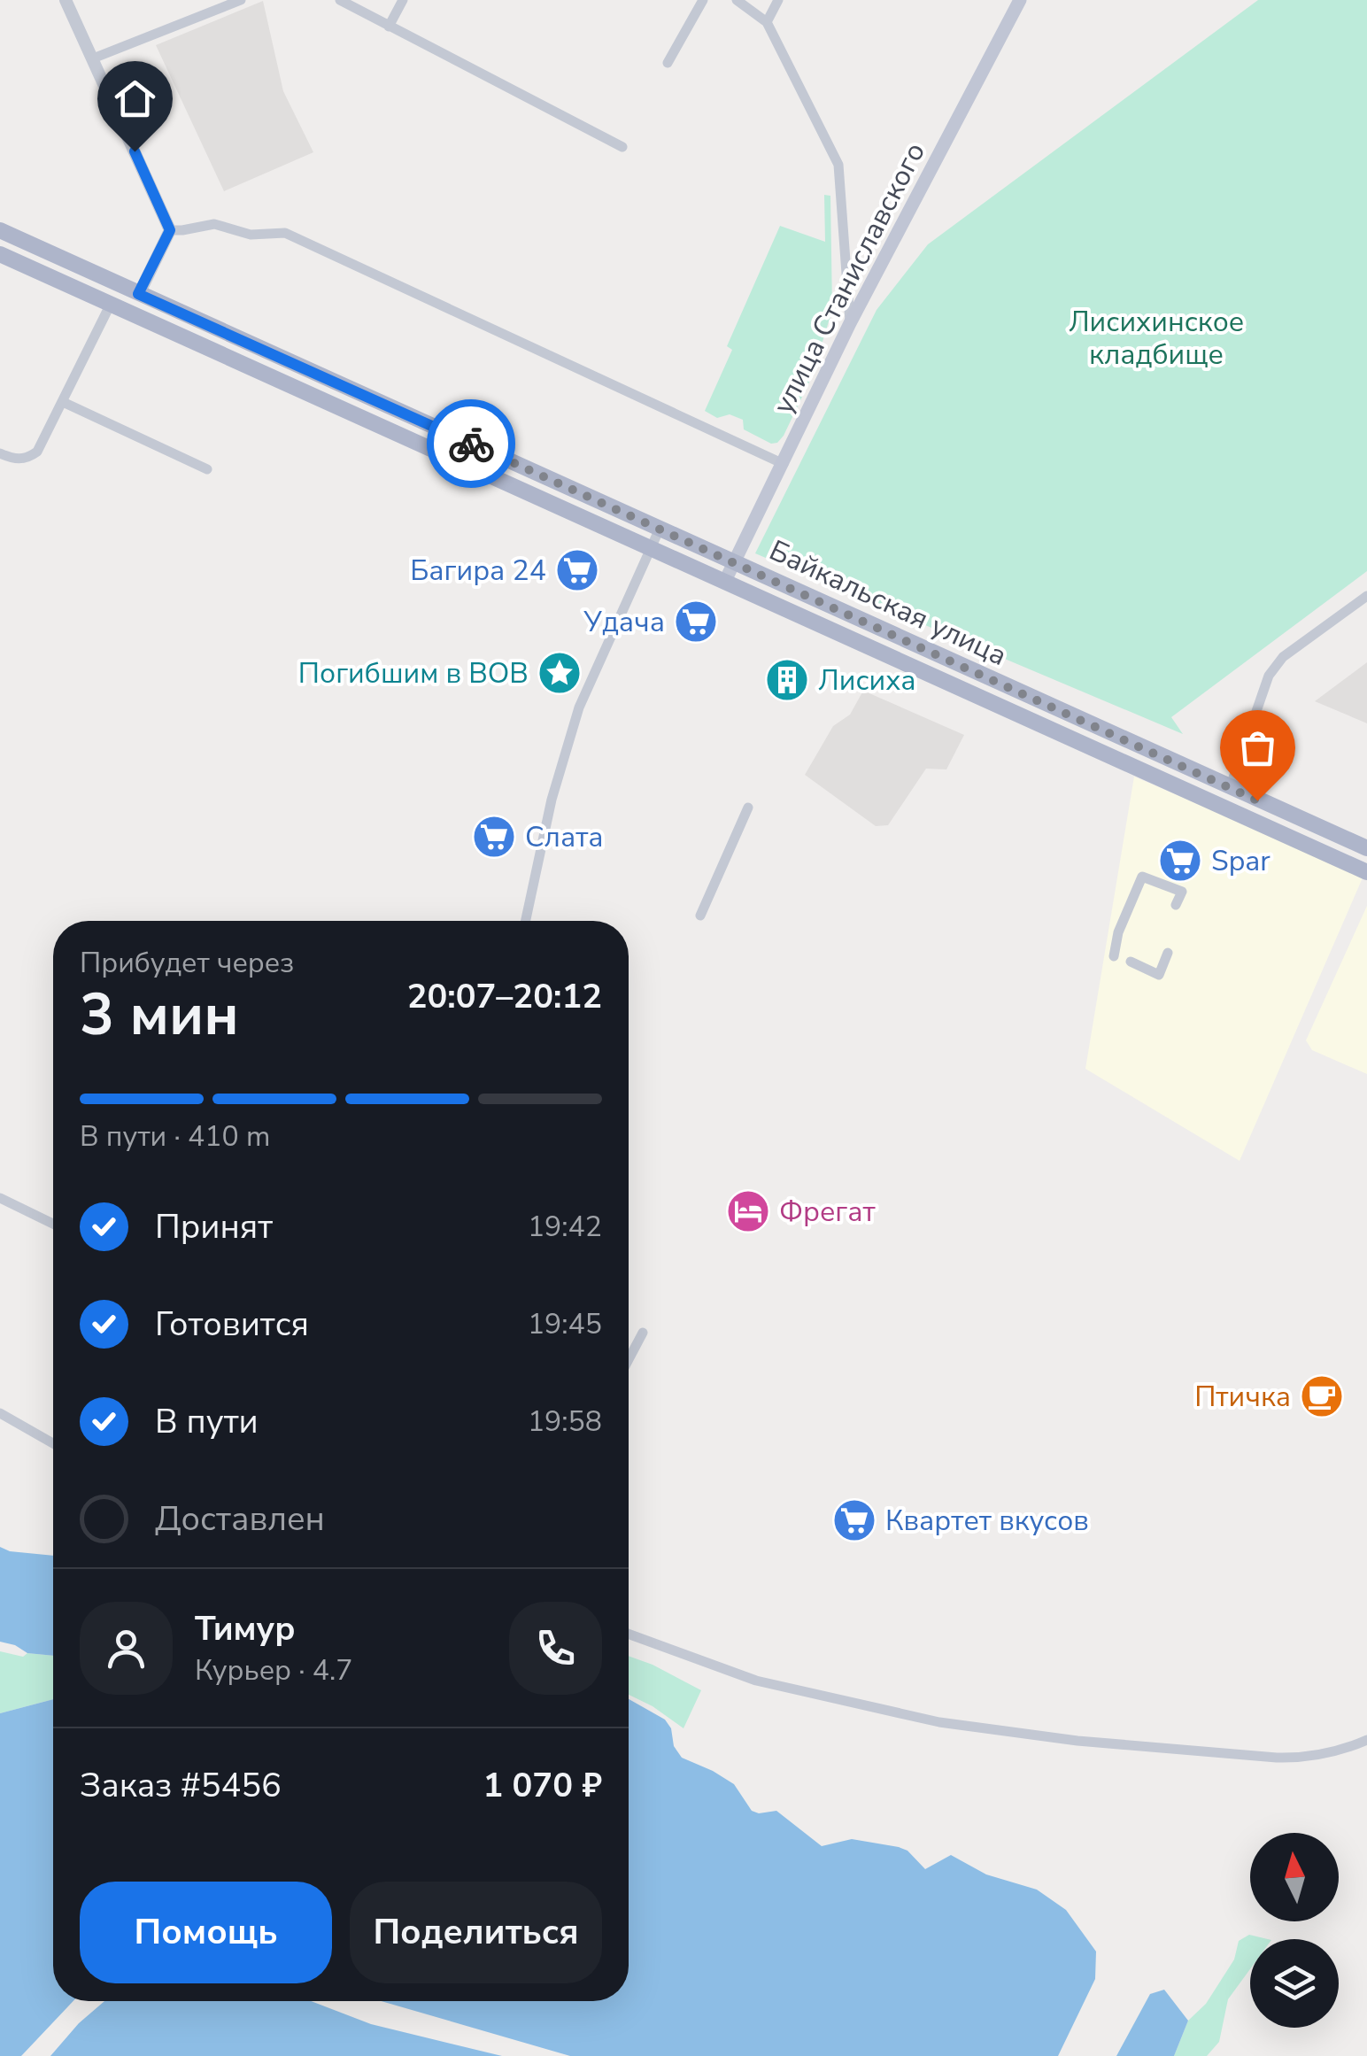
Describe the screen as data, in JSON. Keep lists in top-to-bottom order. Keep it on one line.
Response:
{"streets":{"main road":["улица Станиславского","Байкальская улица"]},"crossings":[["улица Станиславского","Байкальская улица"]],"parks":["Лисихинское кладбище"],"places":{"supermarket":["Багира 24","Удача","Слата","Spar","Квартет вкусов"],"place":["Погибшим в ВОВ"],"building":["Лисиха"],"hotel":["Фрегат"],"cafe":["Птичка"]},"north":"top","page":{"heading":["3 мин","Прибудет через","20:07–20:12"],"panel":["Тимур","Курьер · 4.7","Заказ #5456","1 070 ₽"],"bar":"В пути · 410 m","list":[["Принят","19:42"],["Готовится","19:45"],["В пути","19:58"],"Доставлен"],"buttons":["Помощь","Поделиться"]}}
